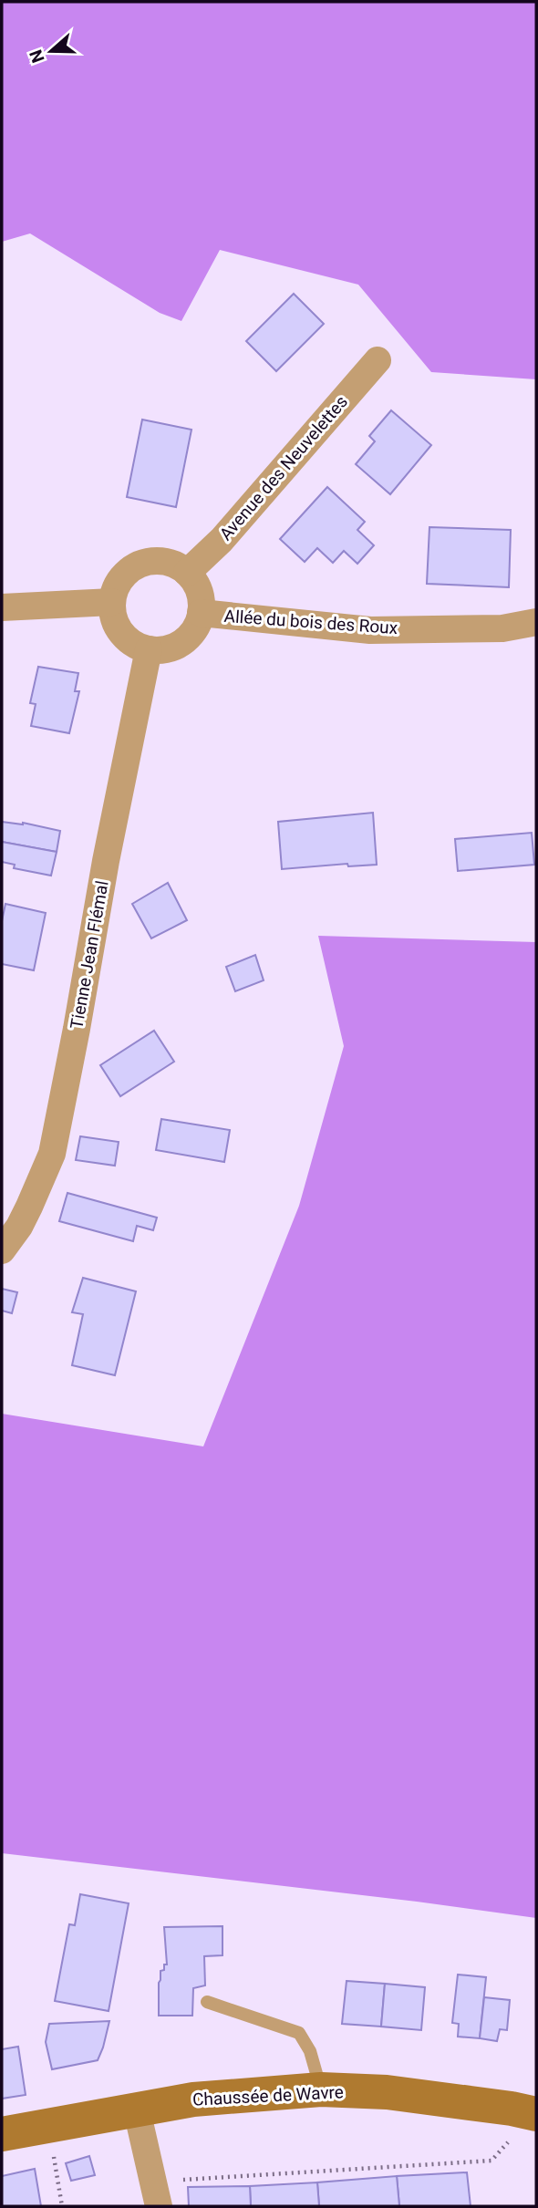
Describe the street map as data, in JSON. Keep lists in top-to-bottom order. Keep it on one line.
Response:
{"streets":{"main road":["Chaussée de Wavre"],"street":["Avenue des Neuvelettes","Allée du bois des Roux","Tienne Jean Flémal"]},"crossings":[["Avenue des Neuvelettes","Allée du bois des Roux"],["Avenue des Neuvelettes","Tienne Jean Flémal"],["Allée du bois des Roux","Tienne Jean Flémal"]],"north":"left"}
